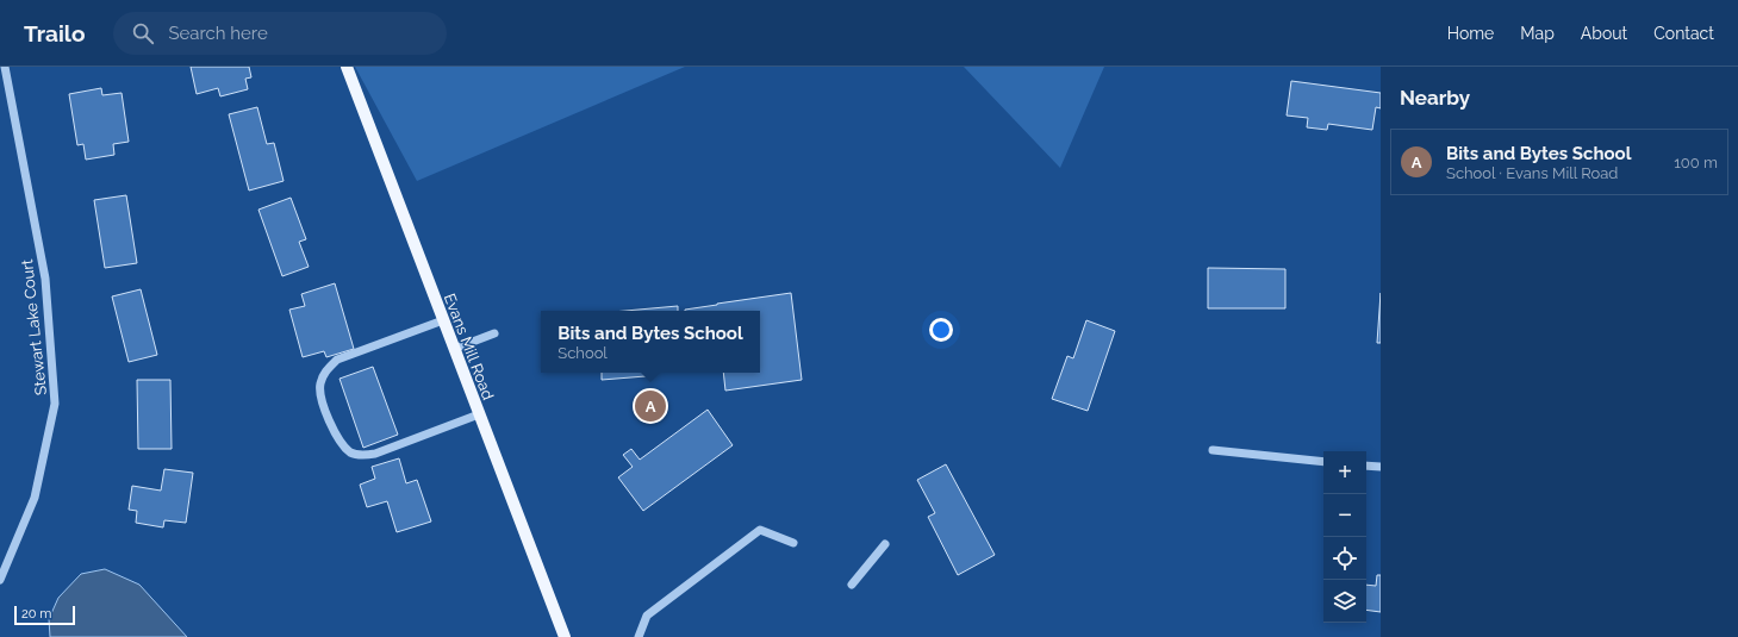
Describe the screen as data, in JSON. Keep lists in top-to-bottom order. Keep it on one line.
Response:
{"streets":{"main road":["Evans Mill Road"],"street":["Stewart Lake Court"]},"scale_bar":"20 m","page":{"header":"Trailo","search":"Search here","nav":["Home","Map","About","Contact"],"heading":"Nearby","list":[{"mark":"A","name":"Bits and Bytes School","note":"School · Evans Mill Road","value":"100 m"}],"popup":["Bits and Bytes School","School"],"pins":"A","map_buttons":["+","−"],"scale":"20 m"}}
